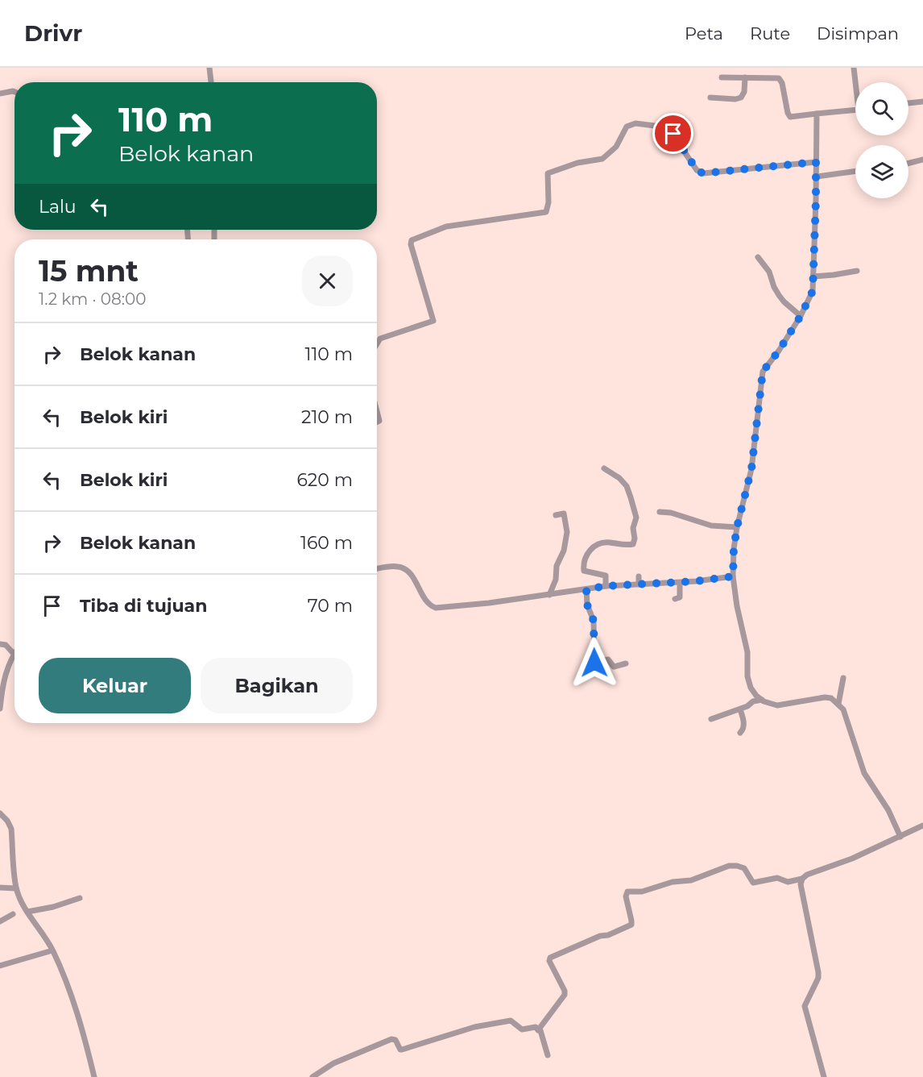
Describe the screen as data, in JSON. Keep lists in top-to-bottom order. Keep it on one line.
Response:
{"page":{"header":"Drivr","nav":["Peta","Rute","Disimpan"],"turn":["110 m","Belok kanan"],"then":"Lalu","heading":["15 mnt","1.2 km · 08:00"],"list":[{"name":"Belok kanan","value":"110 m"},{"name":"Belok kiri","value":"210 m"},{"name":"Belok kiri","value":"620 m"},{"name":"Belok kanan","value":"160 m"},{"name":"Tiba di tujuan","value":"70 m"}],"buttons":["Keluar","Bagikan"]}}
